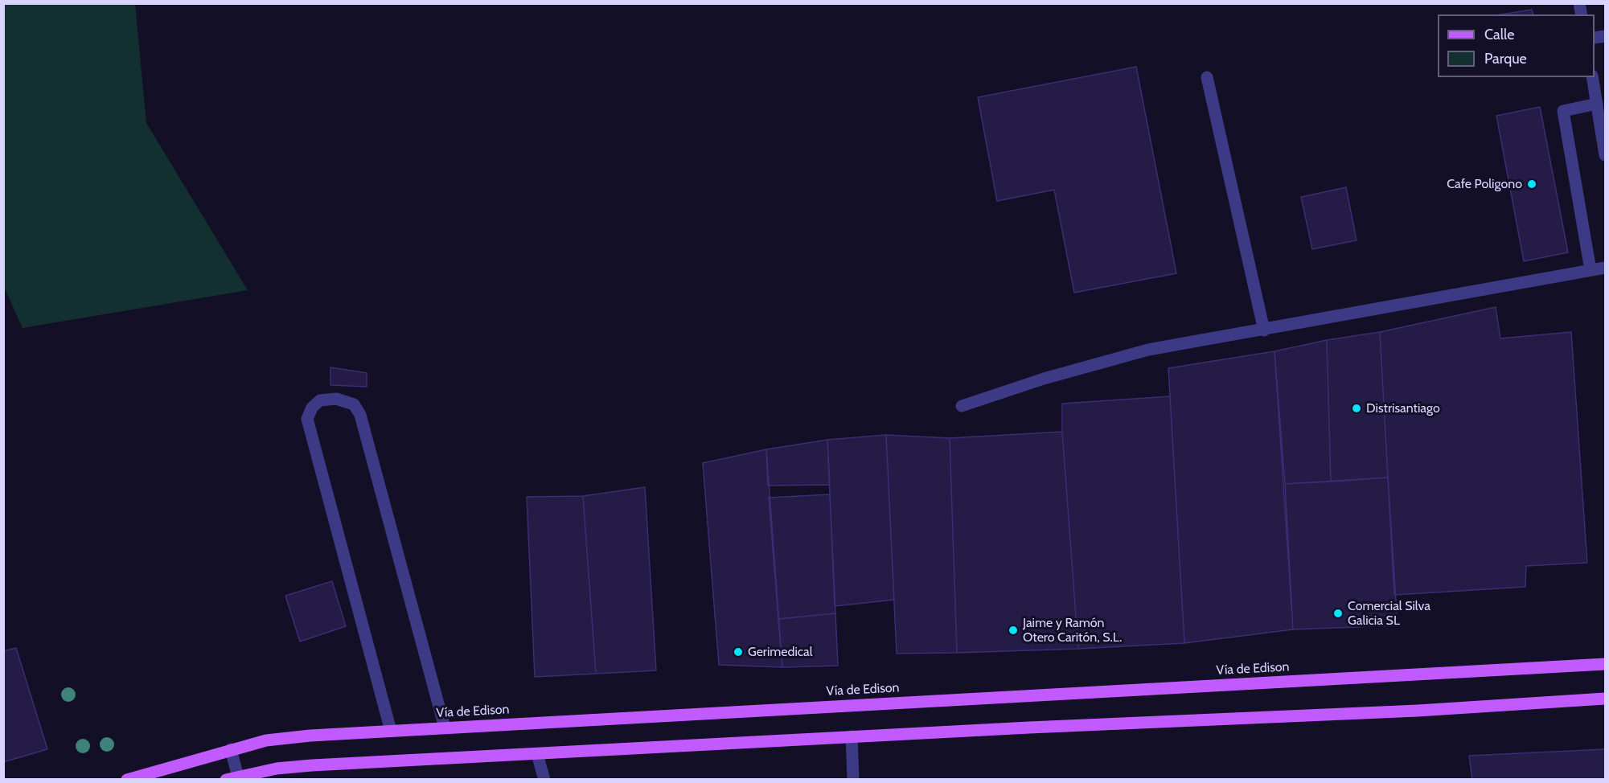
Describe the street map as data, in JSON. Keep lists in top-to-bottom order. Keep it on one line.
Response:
{"streets":{"main road":["Vía de Edison"]},"places":["Cafe Poligono","Distrisantiago","Comercial Silva Galicia SL","Jaime y Ramón Otero Caritón, S.L.","Gerimedical"],"legend":["Calle","Parque"]}
